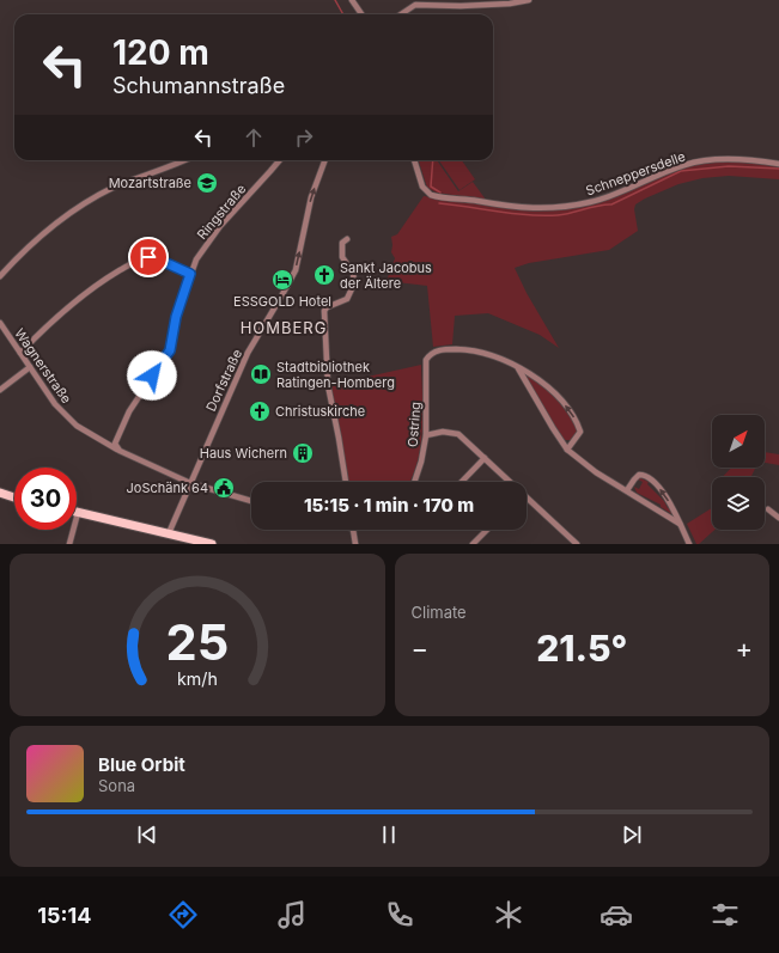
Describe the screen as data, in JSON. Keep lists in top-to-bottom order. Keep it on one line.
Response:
{"streets":{"street":["Schneppersdelle","Ringstraße","Wagnerstraße","Dorfstraße","Ostring"]},"crossings":[["Ringstraße","Wagnerstraße"]],"one_way":["Dorfstraße"],"districts":["HOMBERG"],"places":{"school or university":["Mozartstraße"],"church":["Sankt Jacobus der Ältere","Christuskirche"],"hotel":["ESSGOLD Hotel"],"library":["Stadtbibliothek Ratingen-Homberg"],"building":["Haus Wichern"],"public building":["JoSchänk 64"]},"north":"top right","page":{"turn":["120 m","Schumannstraße"],"limit":"30","trip":"15:15 · 1 min · 170 m","tile":"Climate","heat":["−","21.5°","+"],"song":["Blue Orbit","Sona"],"tabs":"15:14","gauge":["25","km/h"]}}
